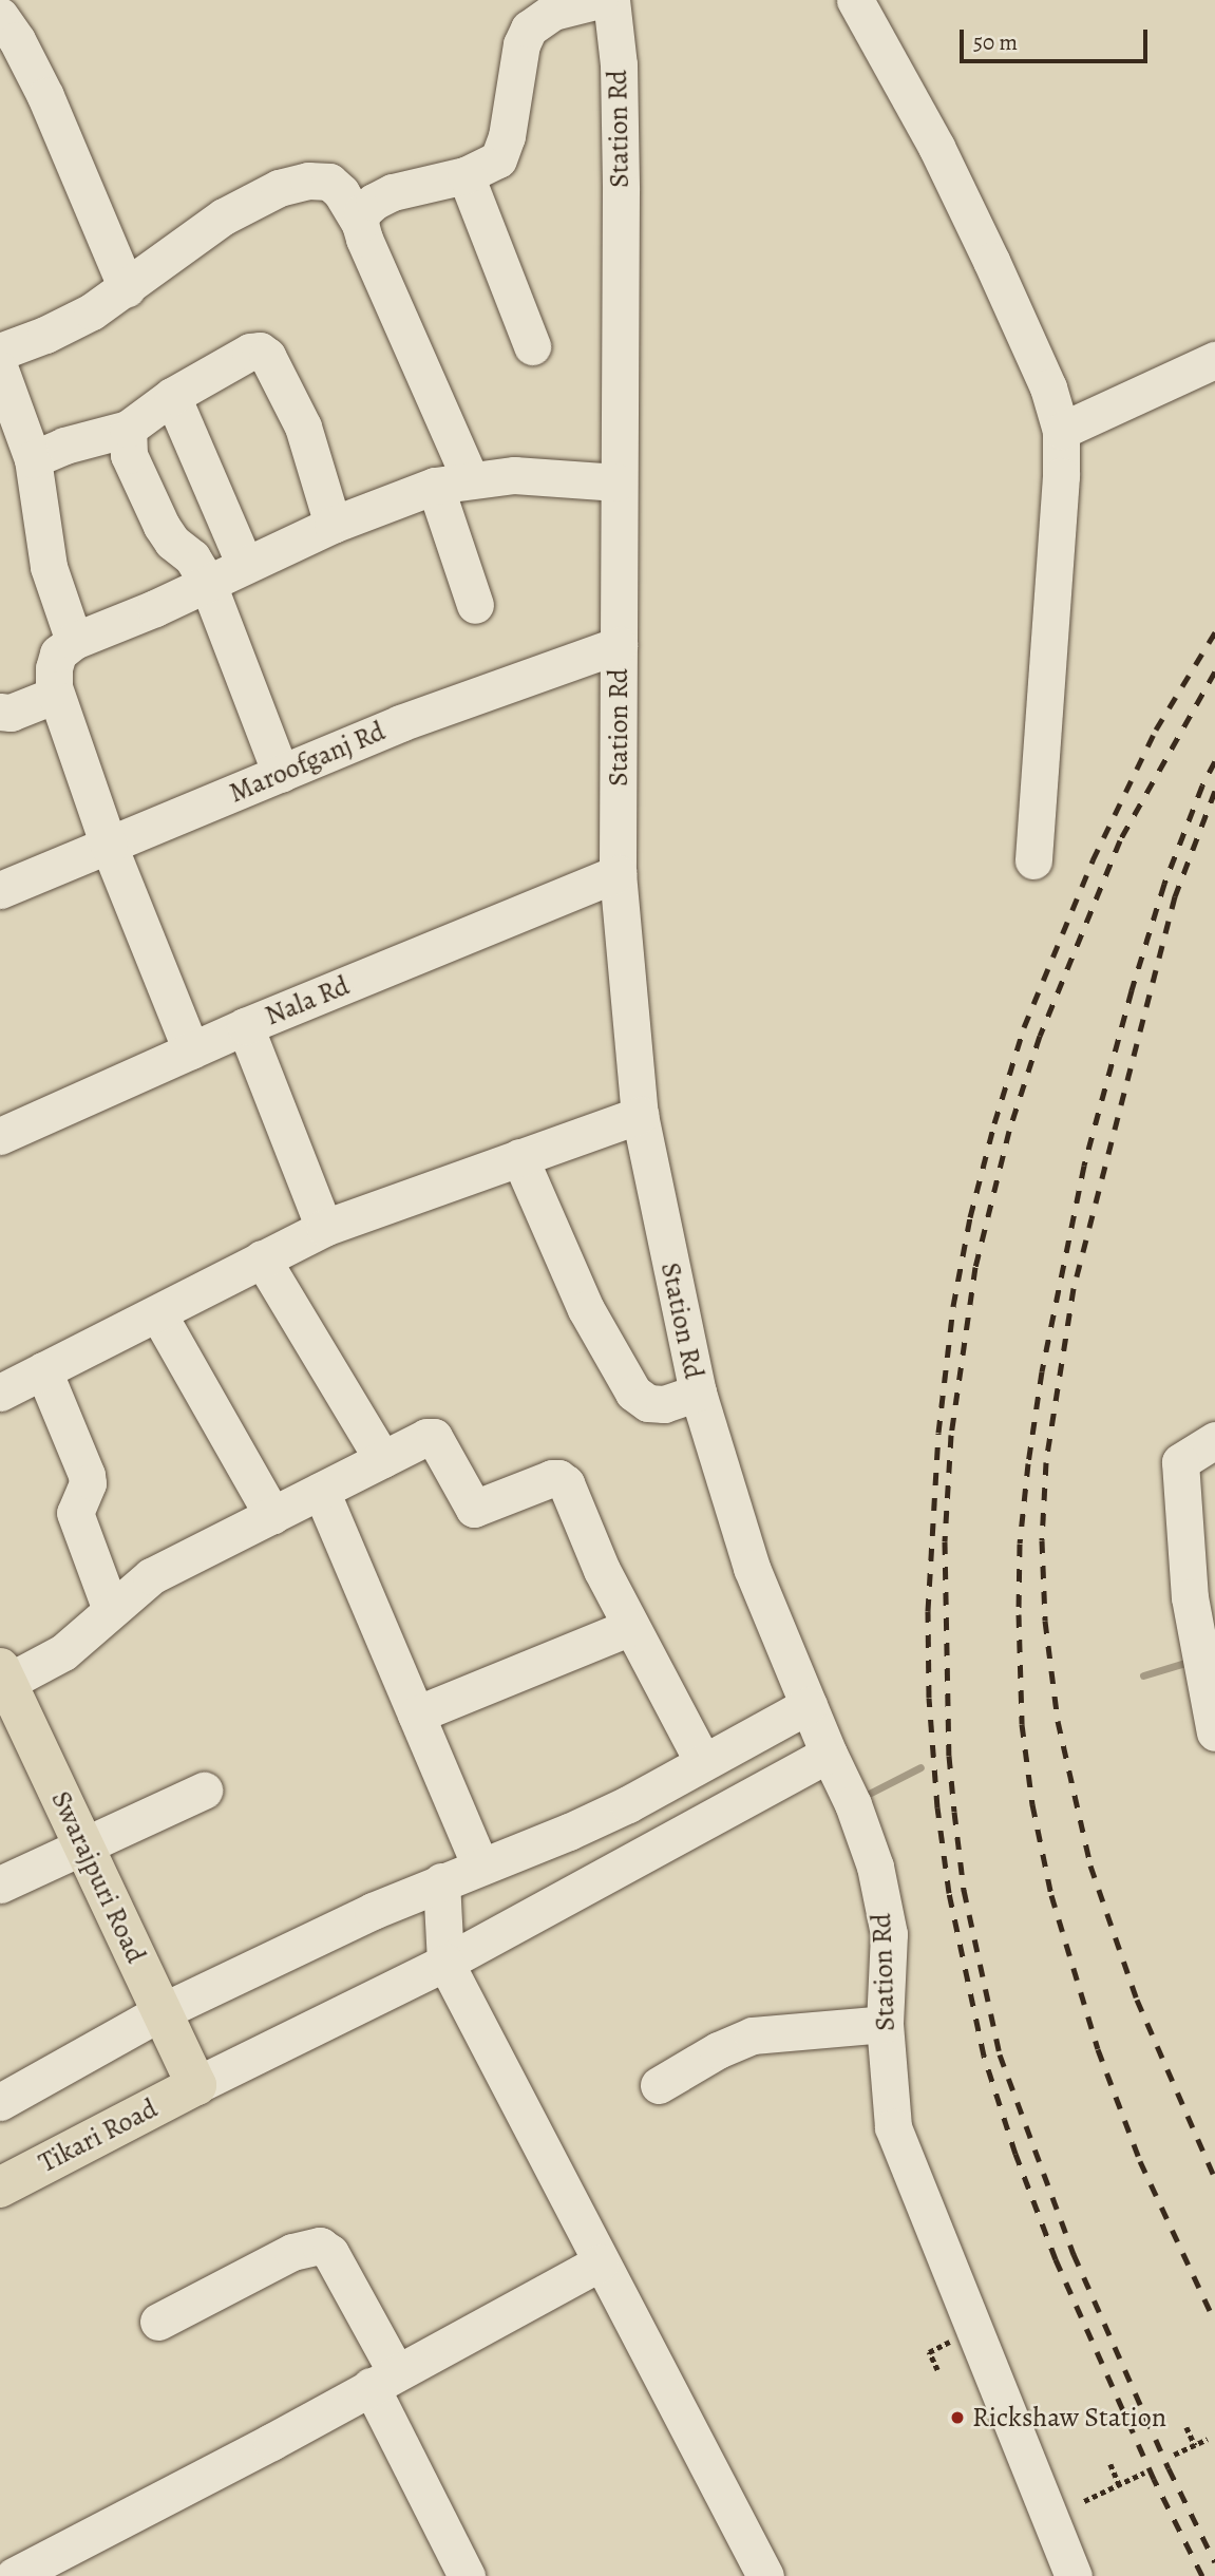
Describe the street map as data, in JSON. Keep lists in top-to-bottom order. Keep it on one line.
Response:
{"streets":{"highway":["Swarajpuri Road","Tikari Road"],"street":["Station Rd","Maroofganj Rd","Nala Rd"]},"crossings":[["Station Rd","Maroofganj Rd"],["Station Rd","Nala Rd"],["Swarajpuri Road","Tikari Road"]],"places":["Rickshaw Station"],"scale_bar":"50 m"}
